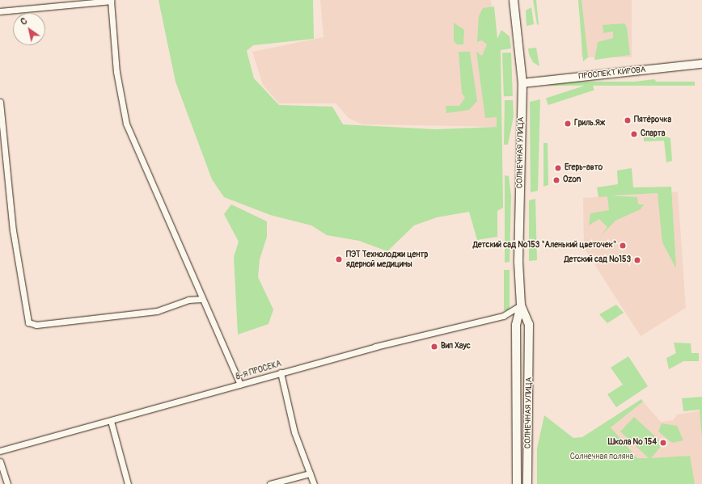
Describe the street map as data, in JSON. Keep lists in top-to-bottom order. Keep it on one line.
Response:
{"streets":{"main road":["ПРОСПЕКТ КИРОВА","СОЛНЕЧНАЯ УЛИЦА"],"street":["8-Я ПРОСЕКА"]},"crossings":[["ПРОСПЕКТ КИРОВА","СОЛНЕЧНАЯ УЛИЦА"],["СОЛНЕЧНАЯ УЛИЦА","8-Я ПРОСЕКА"]],"parks":["Солнечная поляна"],"places":["Пятёрочка","Гриль.Яж","Спарта","Егерь-авто","Ozon","Детский сад №153 \"Аленький цветочек\"","ПЭТ Технолоджи центр ядерной медицины","Детский сад №153","Вип Хаус","Школа № 154"],"north":"top left"}
